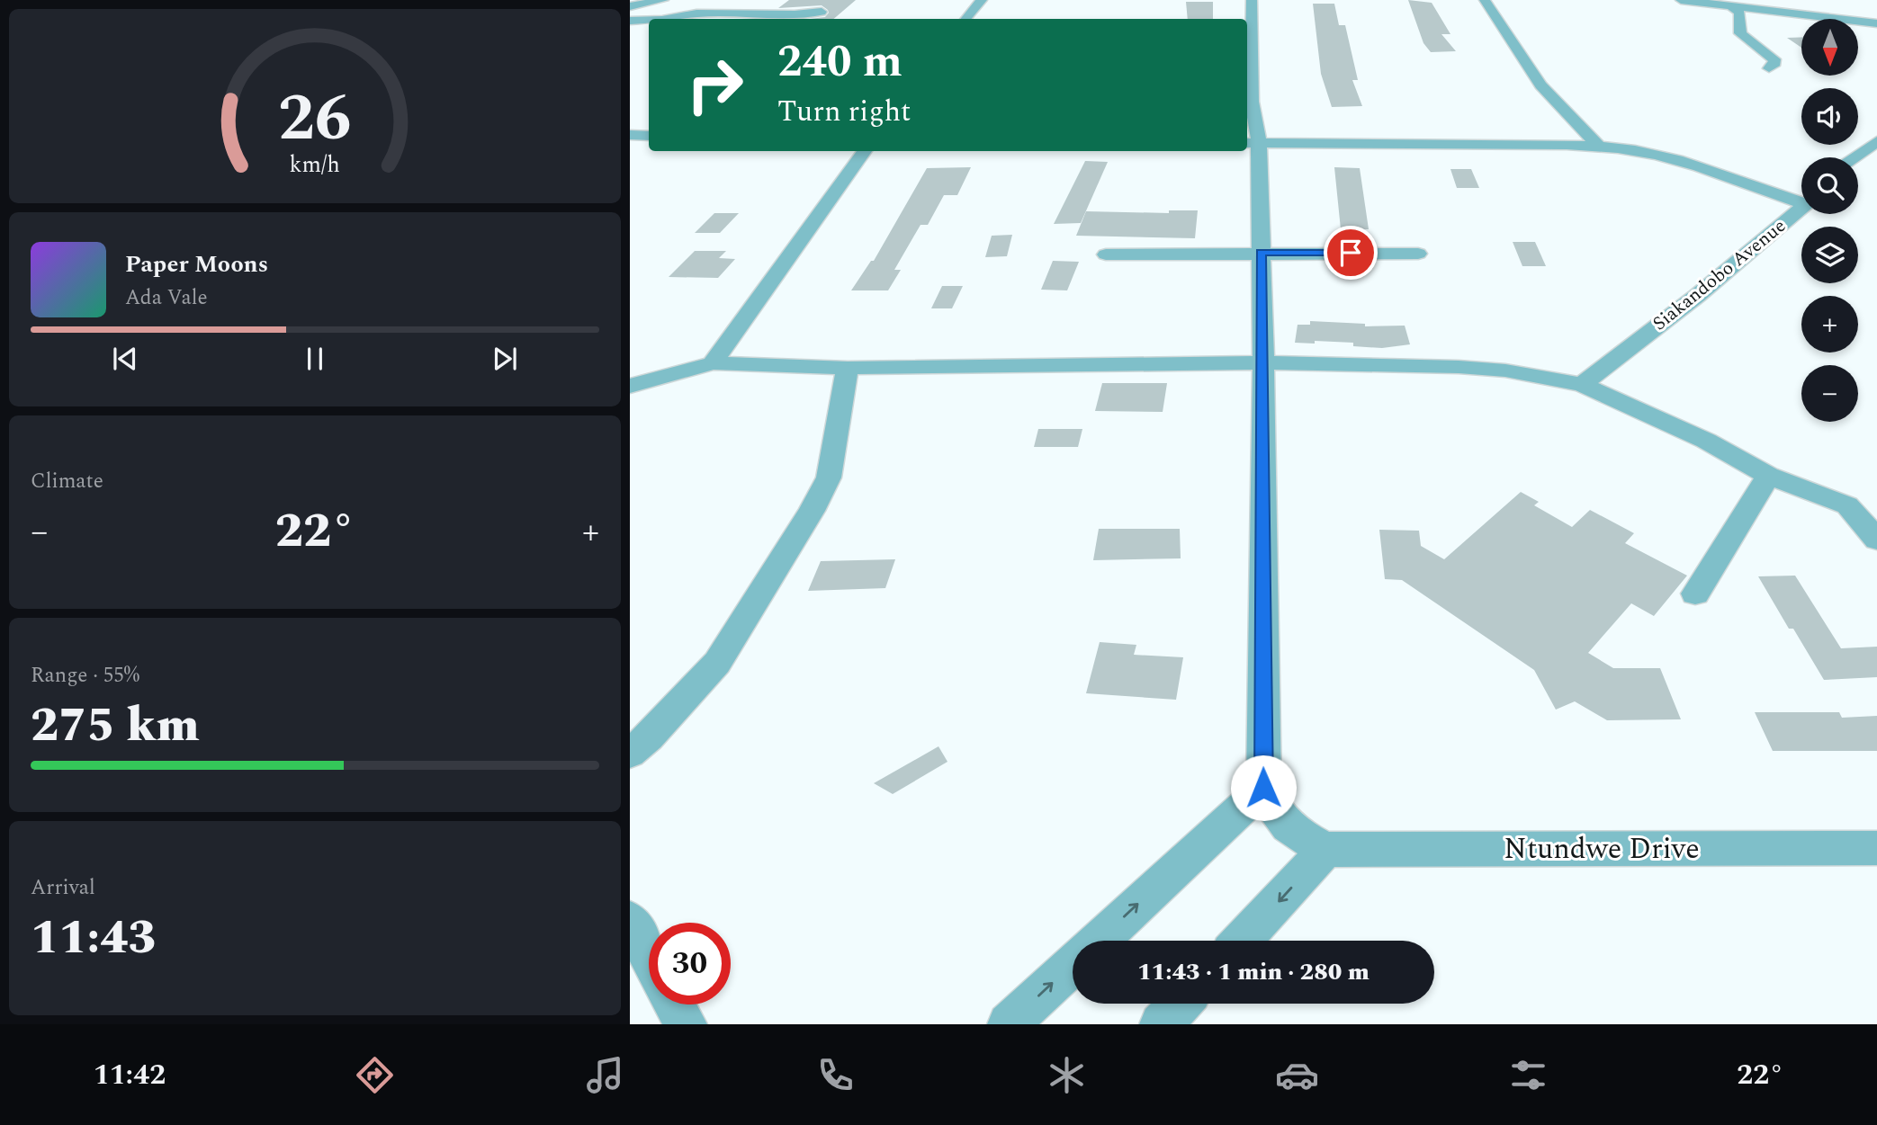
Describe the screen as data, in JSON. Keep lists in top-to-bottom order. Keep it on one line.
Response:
{"streets":{"street":["Siakandobo Avenue","Ntundwe Drive"]},"north":"bottom","page":{"map_buttons":["+","−"],"turn":["240 m","Turn right"],"song":["Paper Moons","Ada Vale"],"tile":["Climate",["Range · 55%","275 km"],["Arrival","11:43"]],"heat":["−","22°","+"],"limit":"30","trip":"11:43 · 1 min · 280 m","tabs":["11:42","22°"],"gauge":["26","km/h"]}}
